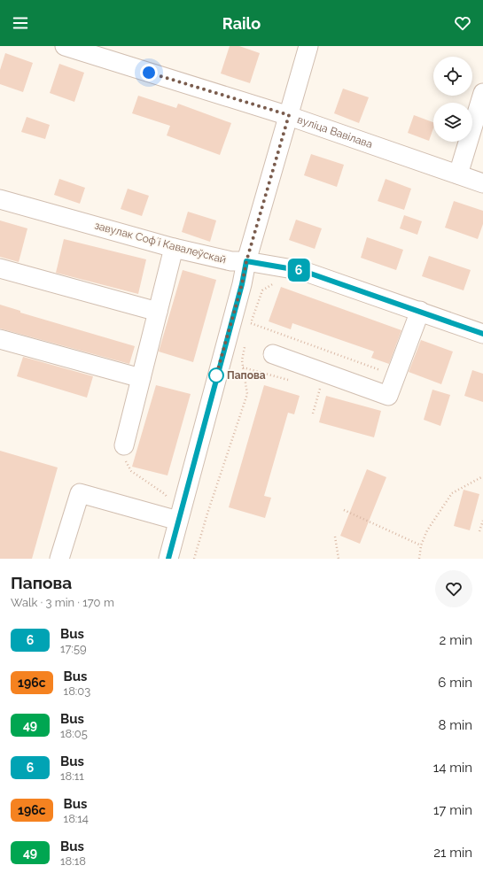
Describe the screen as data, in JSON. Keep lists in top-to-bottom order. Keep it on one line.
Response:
{"streets":{"street":["вуліца Вавілава","завулак Софʼі Кавалеўскай"]},"places":["Папова"],"lines":["bus line 6"],"page":{"header":"Railo","on_map":"6","heading":["Папова","Walk · 3 min · 170 m"],"list":[{"mark":"6","name":"Bus","note":"17:59","value":"2 min"},{"mark":"196с","name":"Bus","note":"18:03","value":"6 min"},{"mark":"49","name":"Bus","note":"18:05","value":"8 min"},{"mark":"6","name":"Bus","note":"18:11","value":"14 min"},{"mark":"196с","name":"Bus","note":"18:14","value":"17 min"},{"mark":"49","name":"Bus","note":"18:18","value":"21 min"}]}}
